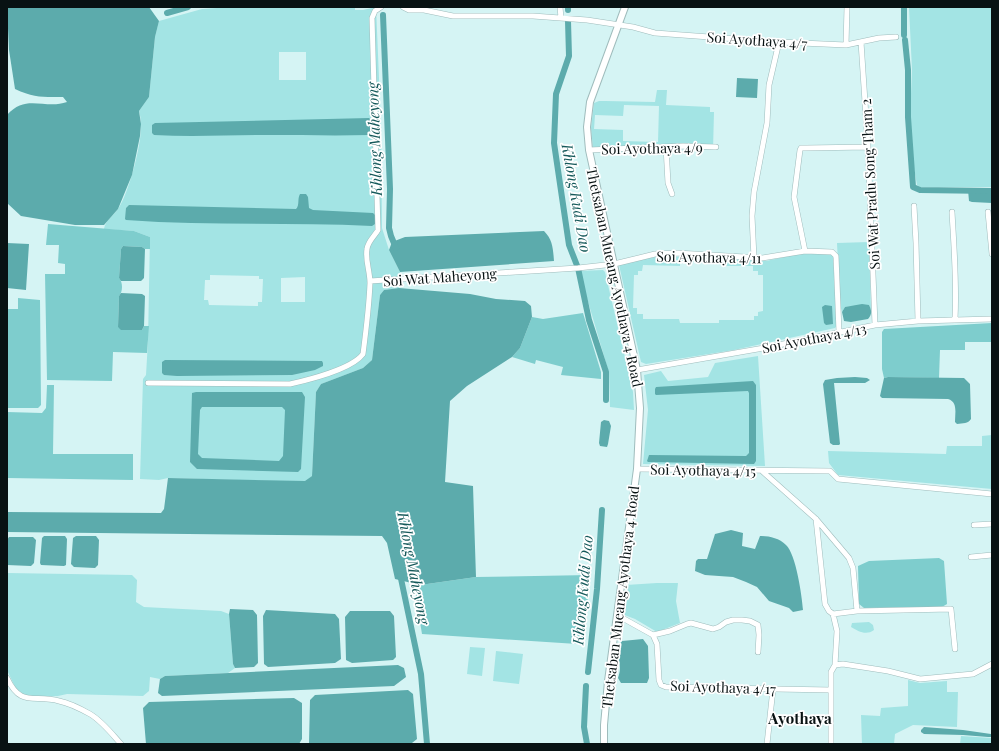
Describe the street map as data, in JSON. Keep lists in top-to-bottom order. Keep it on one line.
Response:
{"streets":{"street":["Soi Ayothaya 4/7","Soi Ayothaya 4/9","Soi Wat Pradu Song Tham 2","Soi Ayothaya 4/11","Soi Wat Maheyong","Thetsaban Mueang Ayothaya 4 Road","Soi Ayothaya 4/13","Soi Ayothaya 4/15","Soi Ayothaya 4/17"]},"crossings":[["Soi Ayothaya 4/7","Soi Wat Pradu Song Tham 2"],["Soi Ayothaya 4/7","Thetsaban Mueang Ayothaya 4 Road"],["Soi Ayothaya 4/9","Thetsaban Mueang Ayothaya 4 Road"],["Soi Wat Pradu Song Tham 2","Soi Ayothaya 4/13"],["Soi Ayothaya 4/11","Soi Wat Maheyong"],["Soi Ayothaya 4/11","Thetsaban Mueang Ayothaya 4 Road"],["Soi Ayothaya 4/11","Soi Ayothaya 4/13"],["Soi Wat Maheyong","Thetsaban Mueang Ayothaya 4 Road"],["Thetsaban Mueang Ayothaya 4 Road","Soi Ayothaya 4/13"],["Thetsaban Mueang Ayothaya 4 Road","Soi Ayothaya 4/15"]],"districts":["Ayothaya"],"water":["Khlong Maheyong","Khlong Kudi Dao"]}
